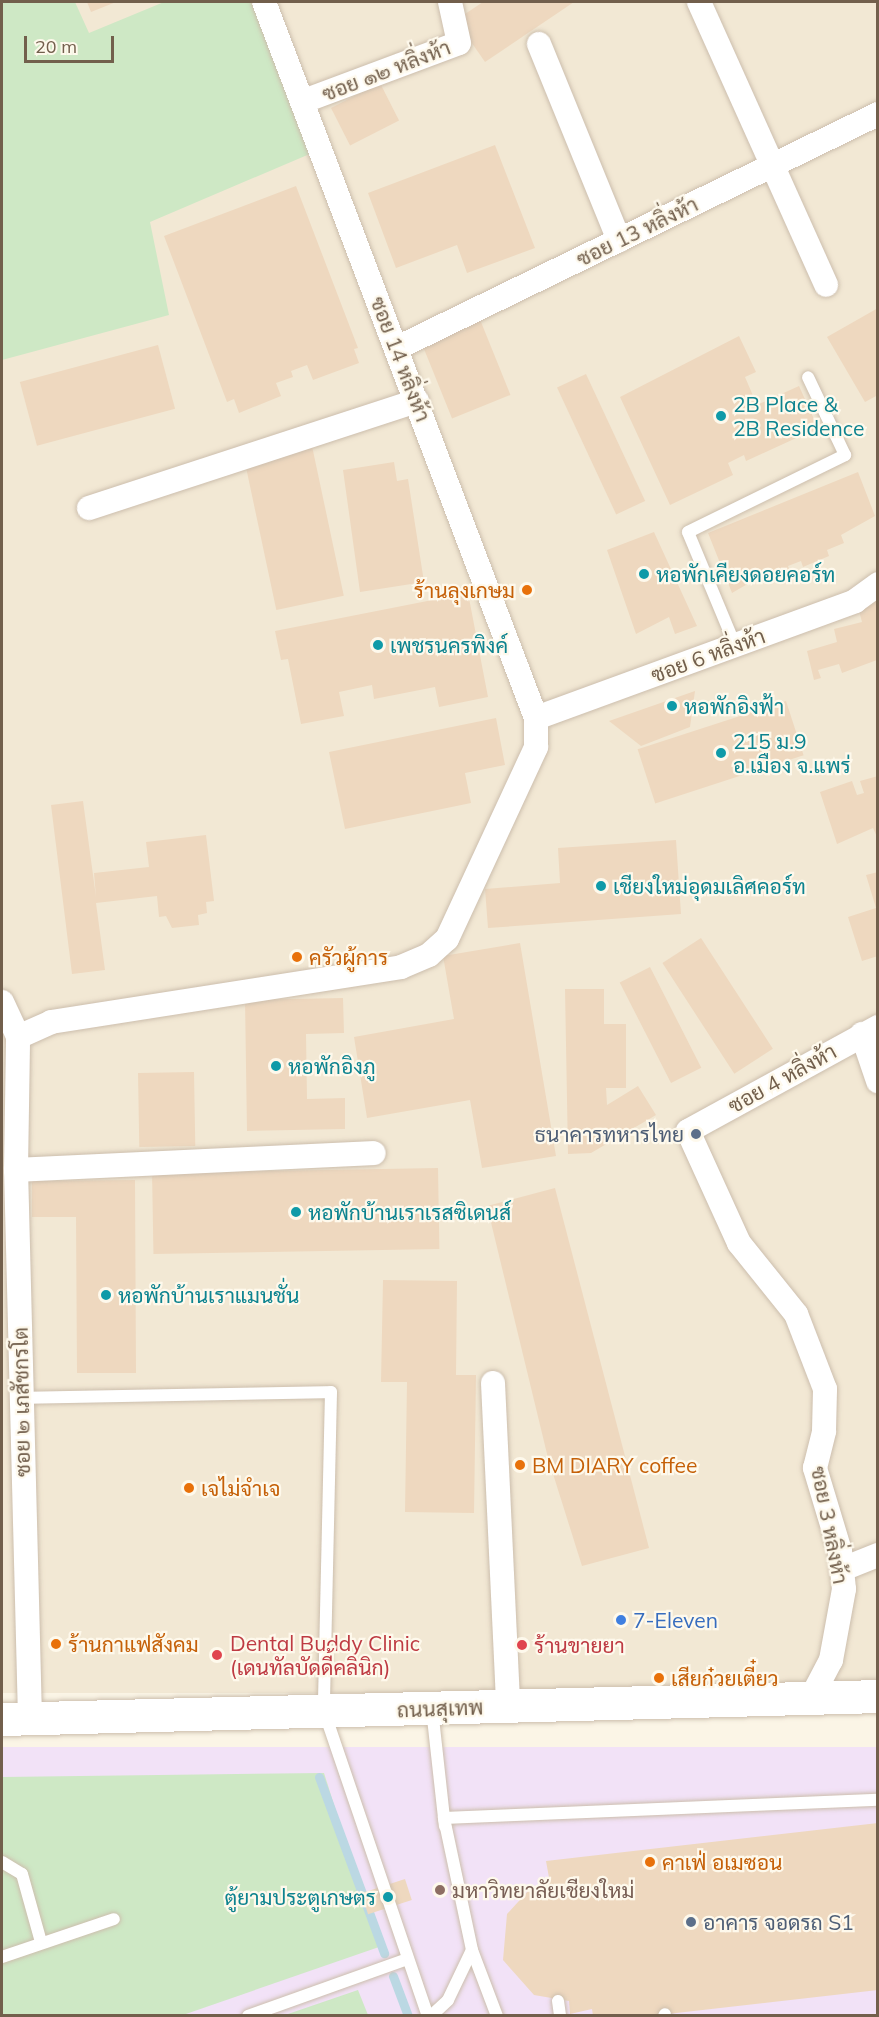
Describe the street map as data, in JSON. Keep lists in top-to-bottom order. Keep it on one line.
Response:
{"streets":{"main road":["ถนนสุเทพ"],"street":["ซอย ๑๒ หลิ่งห้า","ซอย 13 หลิ่งห้า","ซอย 14 หลิ่งห้า","ซอย 6 หลิ่งห้า","ซอย 4 หลิ่งห้า","ซอย ๒ เภสัชกรโต","ซอย 3 หลิ่งห้า"]},"crossings":[["ซอย ๑๒ หลิ่งห้า","ซอย 14 หลิ่งห้า"],["ซอย 13 หลิ่งห้า","ซอย 14 หลิ่งห้า"],["ซอย 14 หลิ่งห้า","ซอย 6 หลิ่งห้า"],["ซอย 4 หลิ่งห้า","ซอย 3 หลิ่งห้า"],["ซอย ๒ เภสัชกรโต","ถนนสุเทพ"],["ซอย 3 หลิ่งห้า","ถนนสุเทพ"]],"places":["2B Place & 2B Residence","หอพักเคียงดอยคอร์ท","ร้านลุงเกษม","เพชรนครพิงค์","หอพักอิงฟ้า","215 ม.9 อ.เมือง จ.แพร่","เชียงใหม่อุดมเลิศคอร์ท","ครัวผู้การ","หอพักอิงภู","ธนาคารทหารไทย","หอพักบ้านเราเรสซิเดนส์","หอพักบ้านเราแมนชั่น","BM DIARY coffee","เจไม่จำเจ","7-Eleven","ร้านกาแฟสังคม","ร้านขายยา","Dental Buddy Clinic (เดนทัลบัดดี้คลินิก)","เสียก๋วยเตี๋ยว","คาเฟ่ อเมซอน","มหาวิทยาลัยเชียงใหม่","ตู้ยามประตูเกษตร","อาคาร จอดรถ S1"],"scale_bar":"20 m"}
